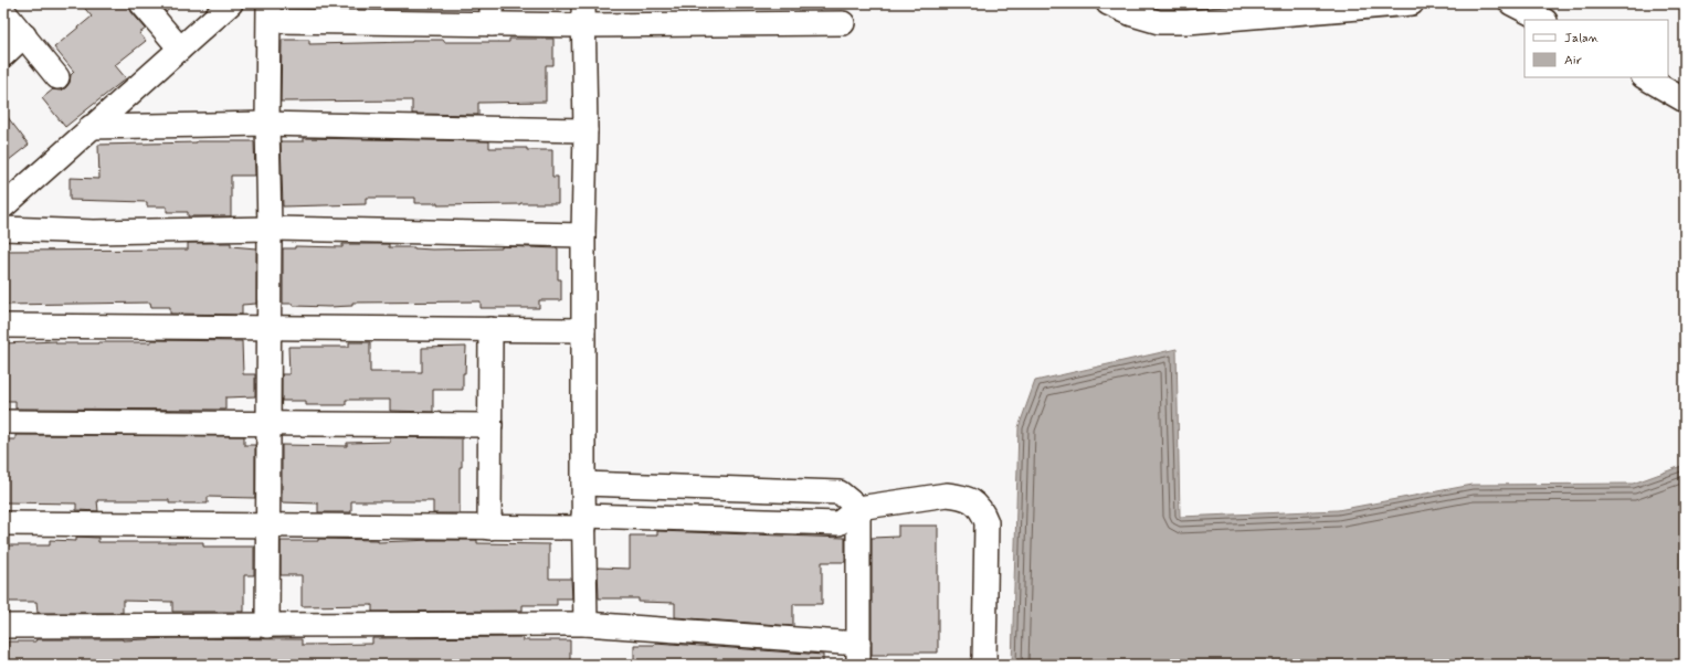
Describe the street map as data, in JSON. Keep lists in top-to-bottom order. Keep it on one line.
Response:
{"legend":["Jalan","Air"]}
